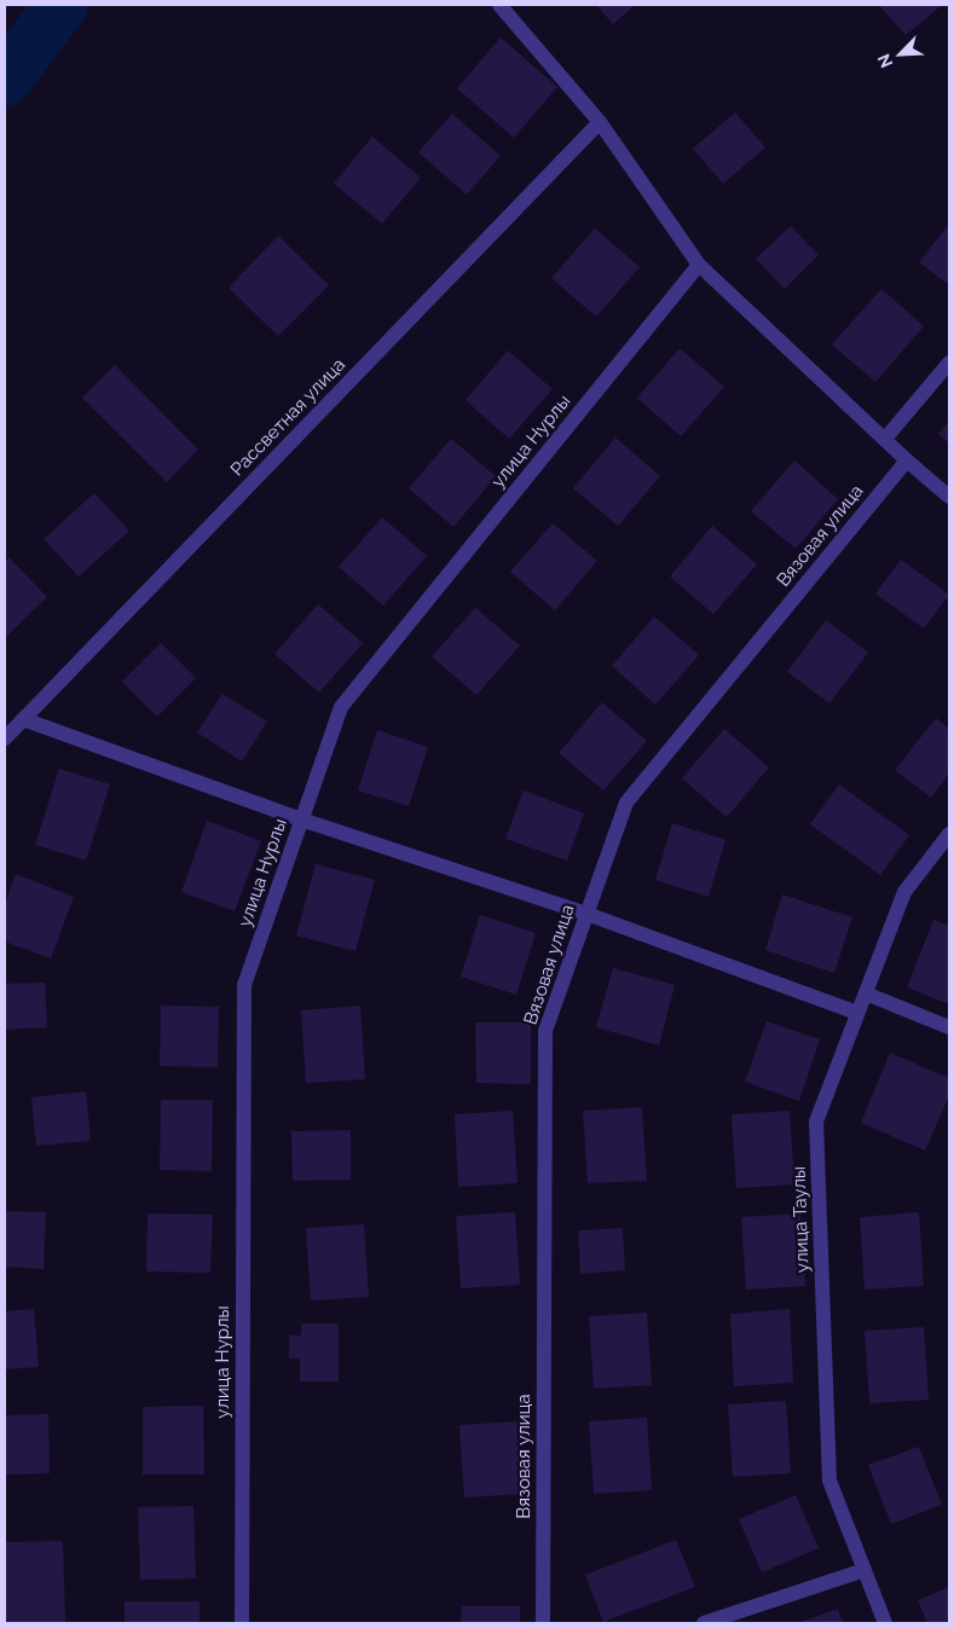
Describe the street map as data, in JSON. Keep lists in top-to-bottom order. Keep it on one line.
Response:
{"streets":{"street":["Рассветная улица","улица Нурлы","Вязовая улица","улица Таулы"]},"north":"bottom left"}
